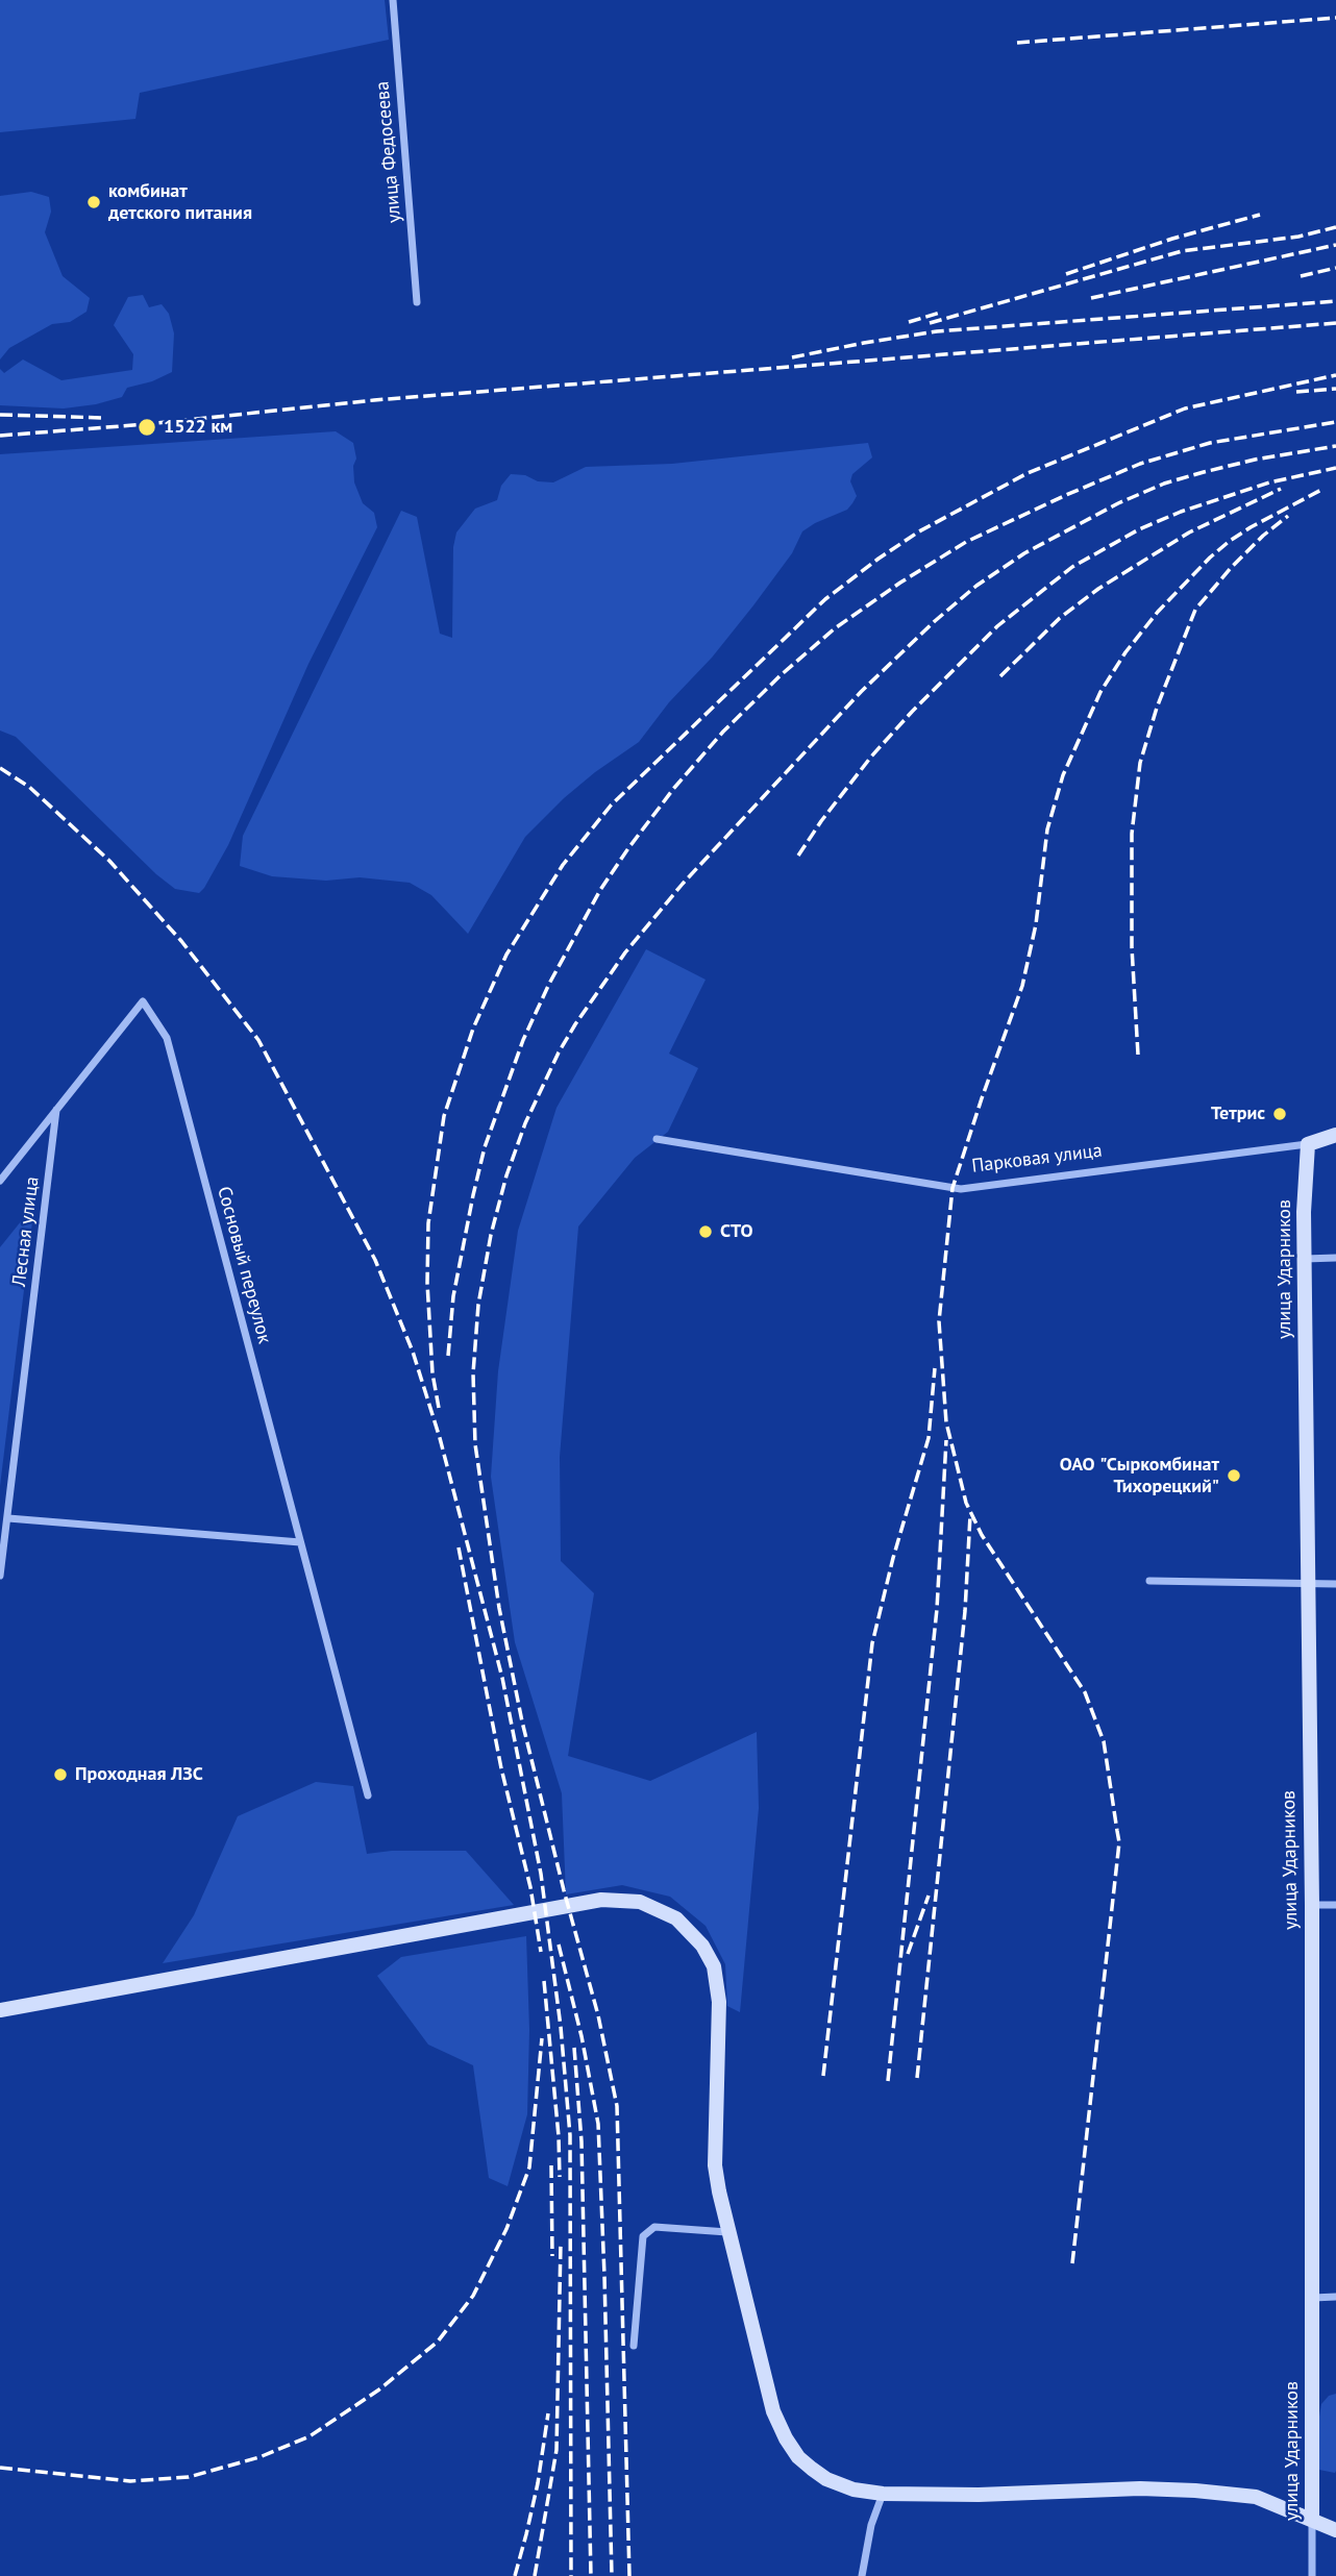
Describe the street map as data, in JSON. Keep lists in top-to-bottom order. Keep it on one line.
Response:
{"streets":{"main road":["Парковая улица","улица Ударников"],"street":["улица Федосеева","Лесная улица","Сосновый переулок"]},"crossings":[["Парковая улица","улица Ударников"],["Лесная улица","Сосновый переулок"]],"places":["комбинат детского питания","1522 км","Тетрис","СТО","ОАО \"Сыркомбинат Тихорецкий\"","Проходная ЛЗС"]}
